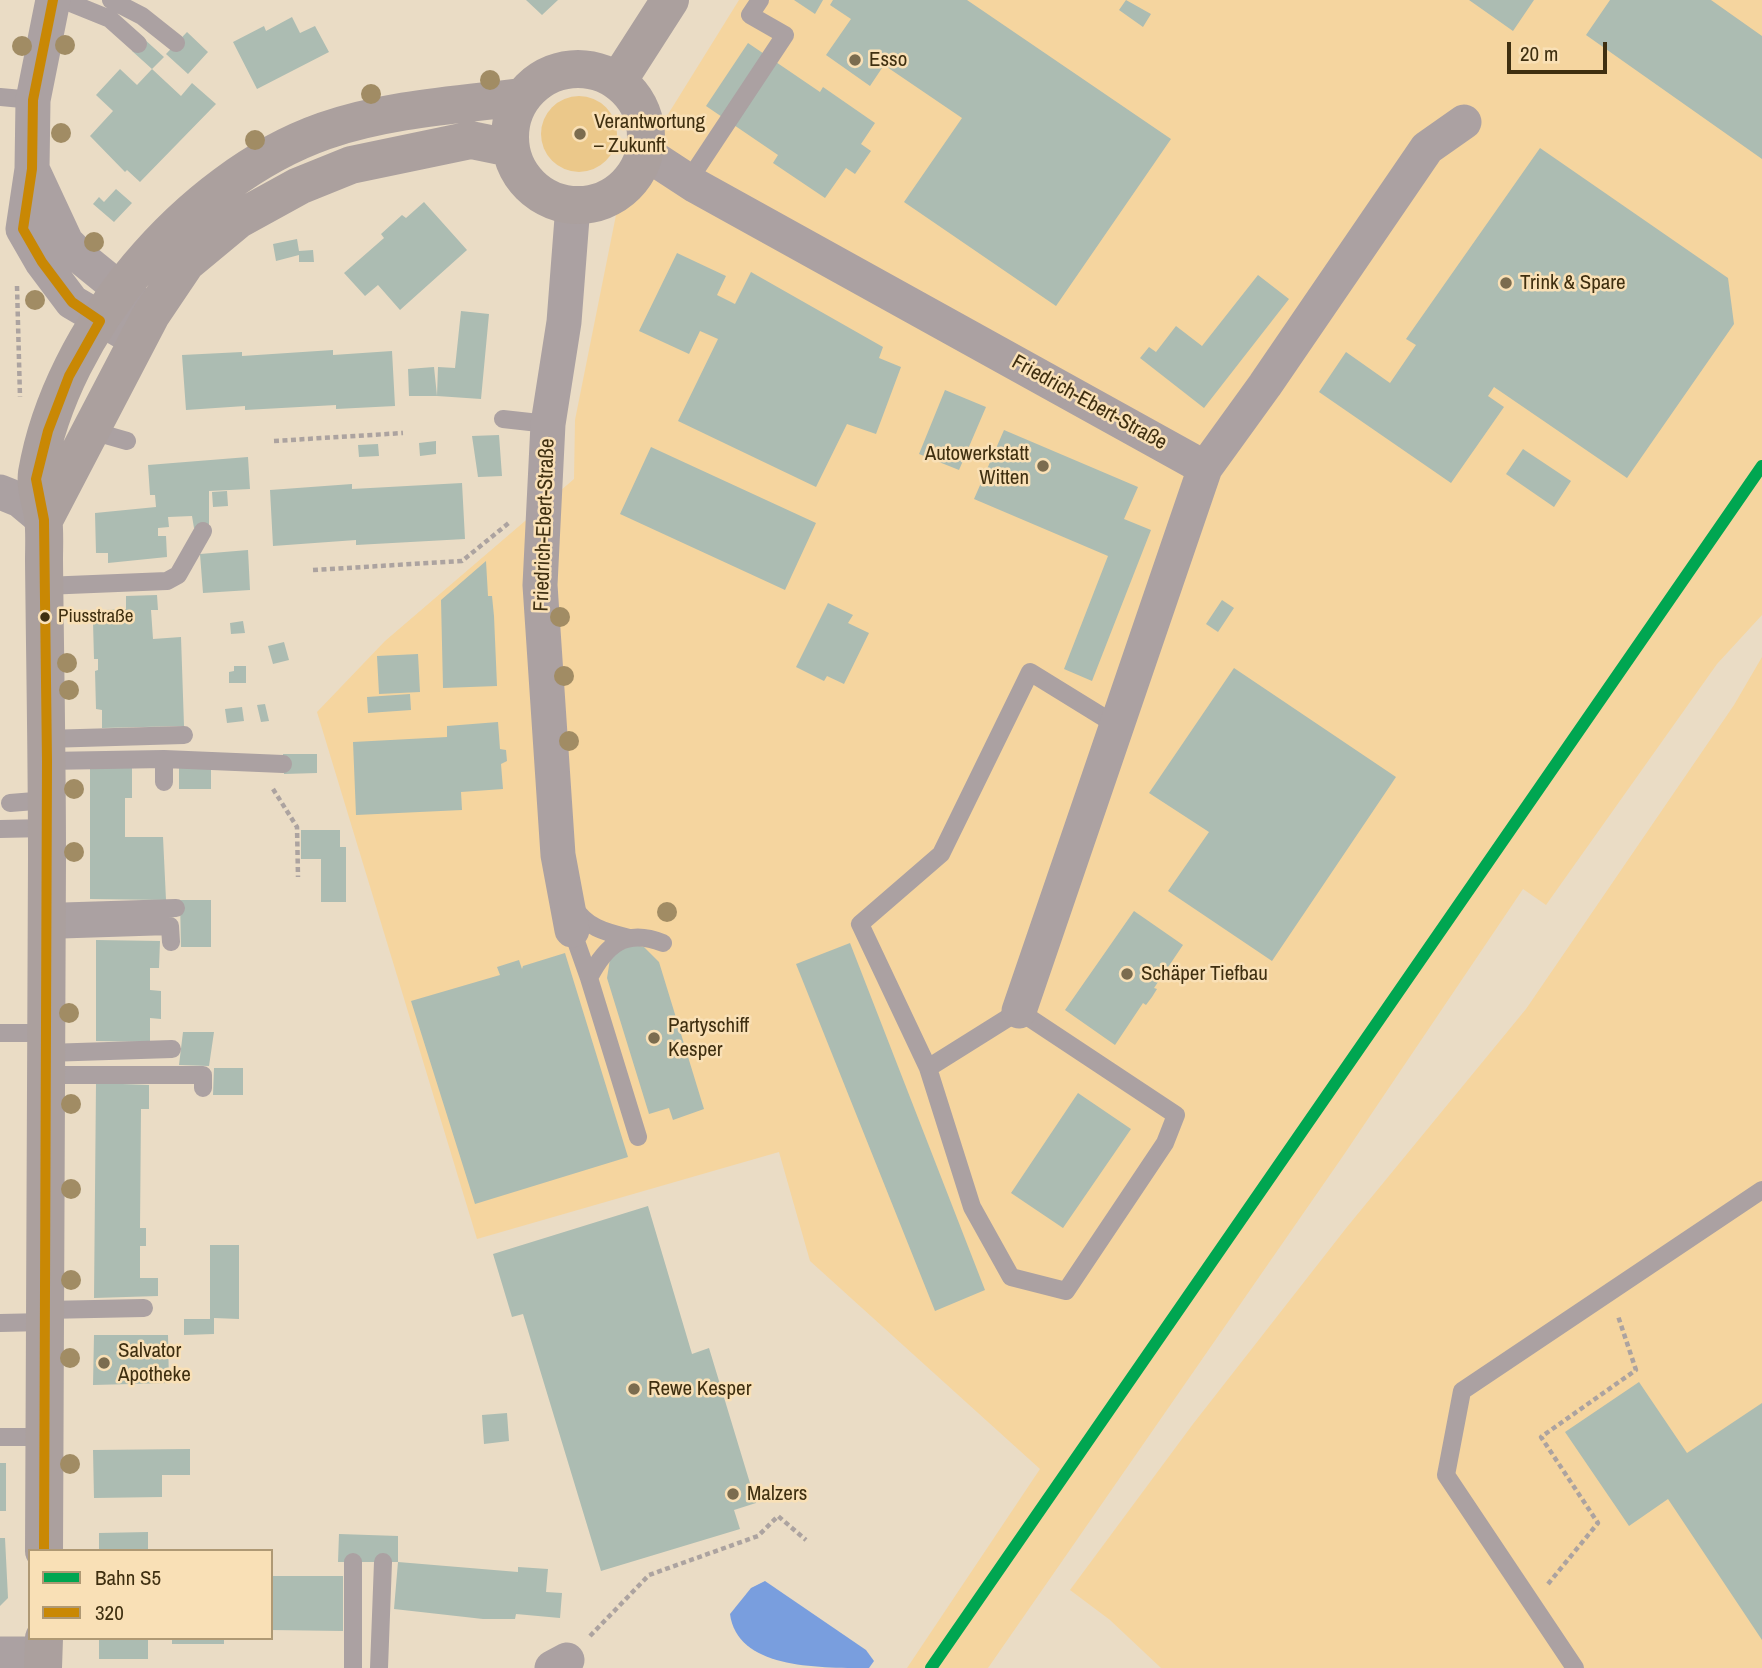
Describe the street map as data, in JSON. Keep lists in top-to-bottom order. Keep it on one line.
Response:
{"streets":{"street":["Friedrich-Ebert-Straße"]},"places":["Esso","Verantwortung – Zukunft","Trink & Spare","Autowerkstatt Witten","Piusstraße","Schäper Tiefbau","Partyschiff Kesper","Salvator Apotheke","Rewe Kesper","Malzers"],"lines":["transit line 320","rail line S5"],"legend":["Bahn S5","320"],"scale_bar":"20 m"}
